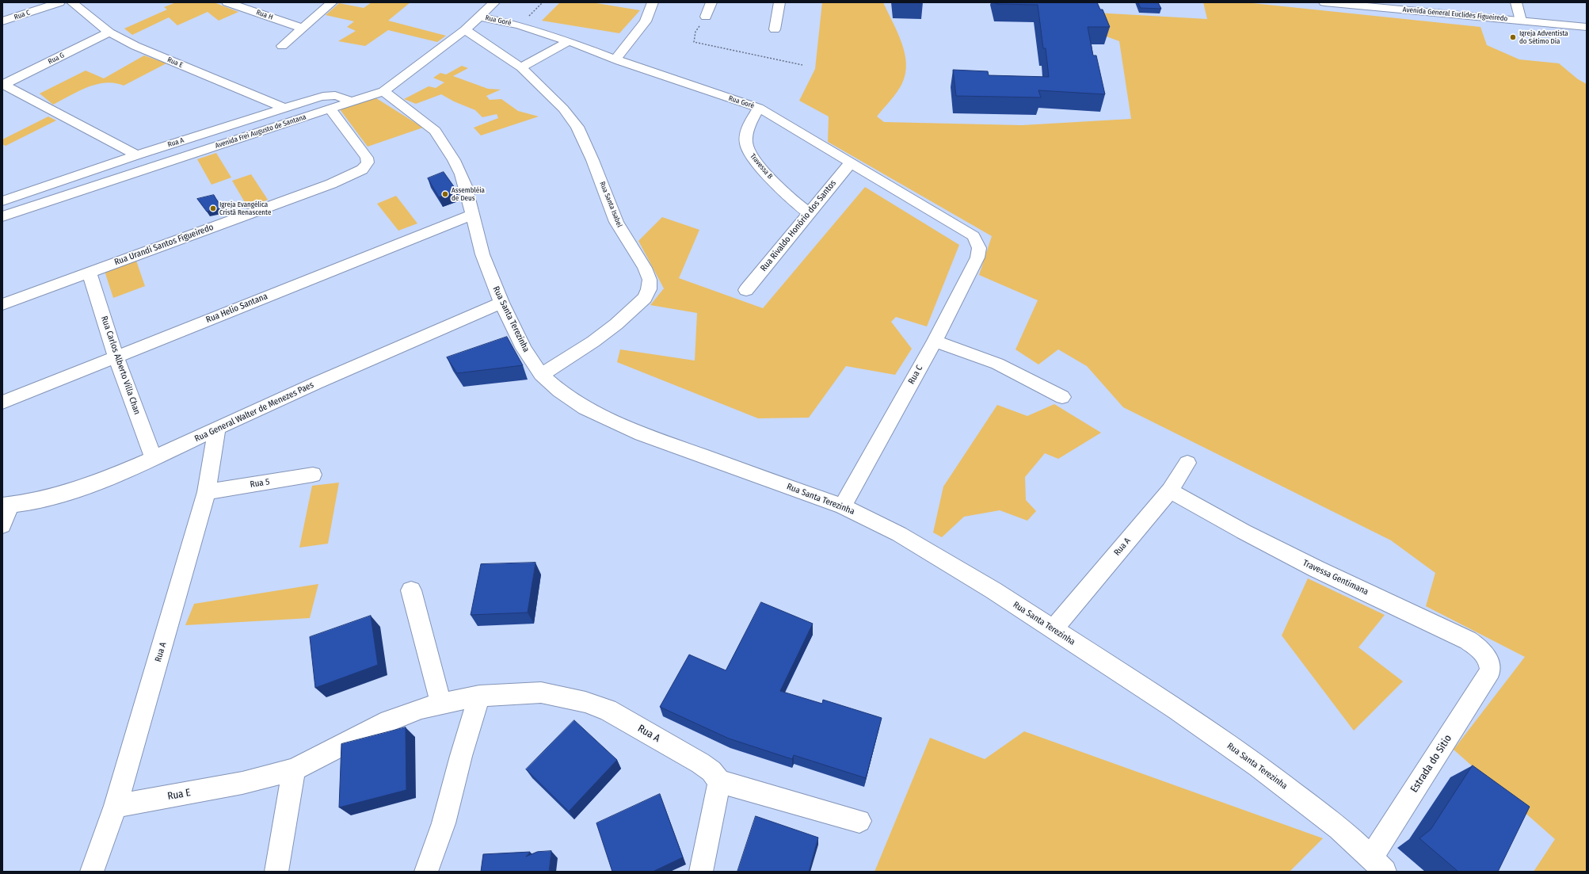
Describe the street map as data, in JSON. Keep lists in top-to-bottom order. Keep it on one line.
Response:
{"streets":{"street":["Avenida General Euclides Figueiredo","Rua C","Rua H","Rua Goré","Rua G","Rua E","Avenida Frei Augusto de Santana","Rua A","Travessa B","Rua Santa Isabel","Rua Rivaldo Honório dos Santos","Rua Urandi Santos Figueiredo","Rua Helio Santana","Rua Santa Terezinha","Rua Carlos Alberto Villa Chan","Rua General Walter de Menezes Paes","Rua 5","Travessa Gentimana","Estrada do Sitio"]},"crossings":[["Rua C","Rua Goré"],["Rua C","Rua Santa Terezinha"],["Rua Goré","Avenida Frei Augusto de Santana"],["Rua Goré","Travessa B"],["Rua Goré","Rua Rivaldo Honório dos Santos"],["Rua G","Rua E"],["Rua E","Rua A"],["Avenida Frei Augusto de Santana","Rua A"],["Avenida Frei Augusto de Santana","Rua Santa Isabel"],["Avenida Frei Augusto de Santana","Rua Urandi Santos Figueiredo"],["Avenida Frei Augusto de Santana","Rua Santa Terezinha"],["Rua A","Rua Santa Terezinha"],["Rua A","Rua General Walter de Menezes Paes"],["Rua A","Rua 5"],["Rua A","Travessa Gentimana"],["Travessa B","Rua Rivaldo Honório dos Santos"],["Rua Santa Isabel","Rua Santa Terezinha"],["Rua Urandi Santos Figueiredo","Rua Carlos Alberto Villa Chan"],["Rua Helio Santana","Rua Santa Terezinha"],["Rua Helio Santana","Rua Carlos Alberto Villa Chan"],["Rua Santa Terezinha","Rua General Walter de Menezes Paes"],["Rua Santa Terezinha","Estrada do Sitio"],["Rua Carlos Alberto Villa Chan","Rua General Walter de Menezes Paes"],["Travessa Gentimana","Estrada do Sitio"]],"places":["Igreja Adventista do Sétimo Dia","Assembléia de Deus","Igreja Evangélica Cristã Renascente"]}
